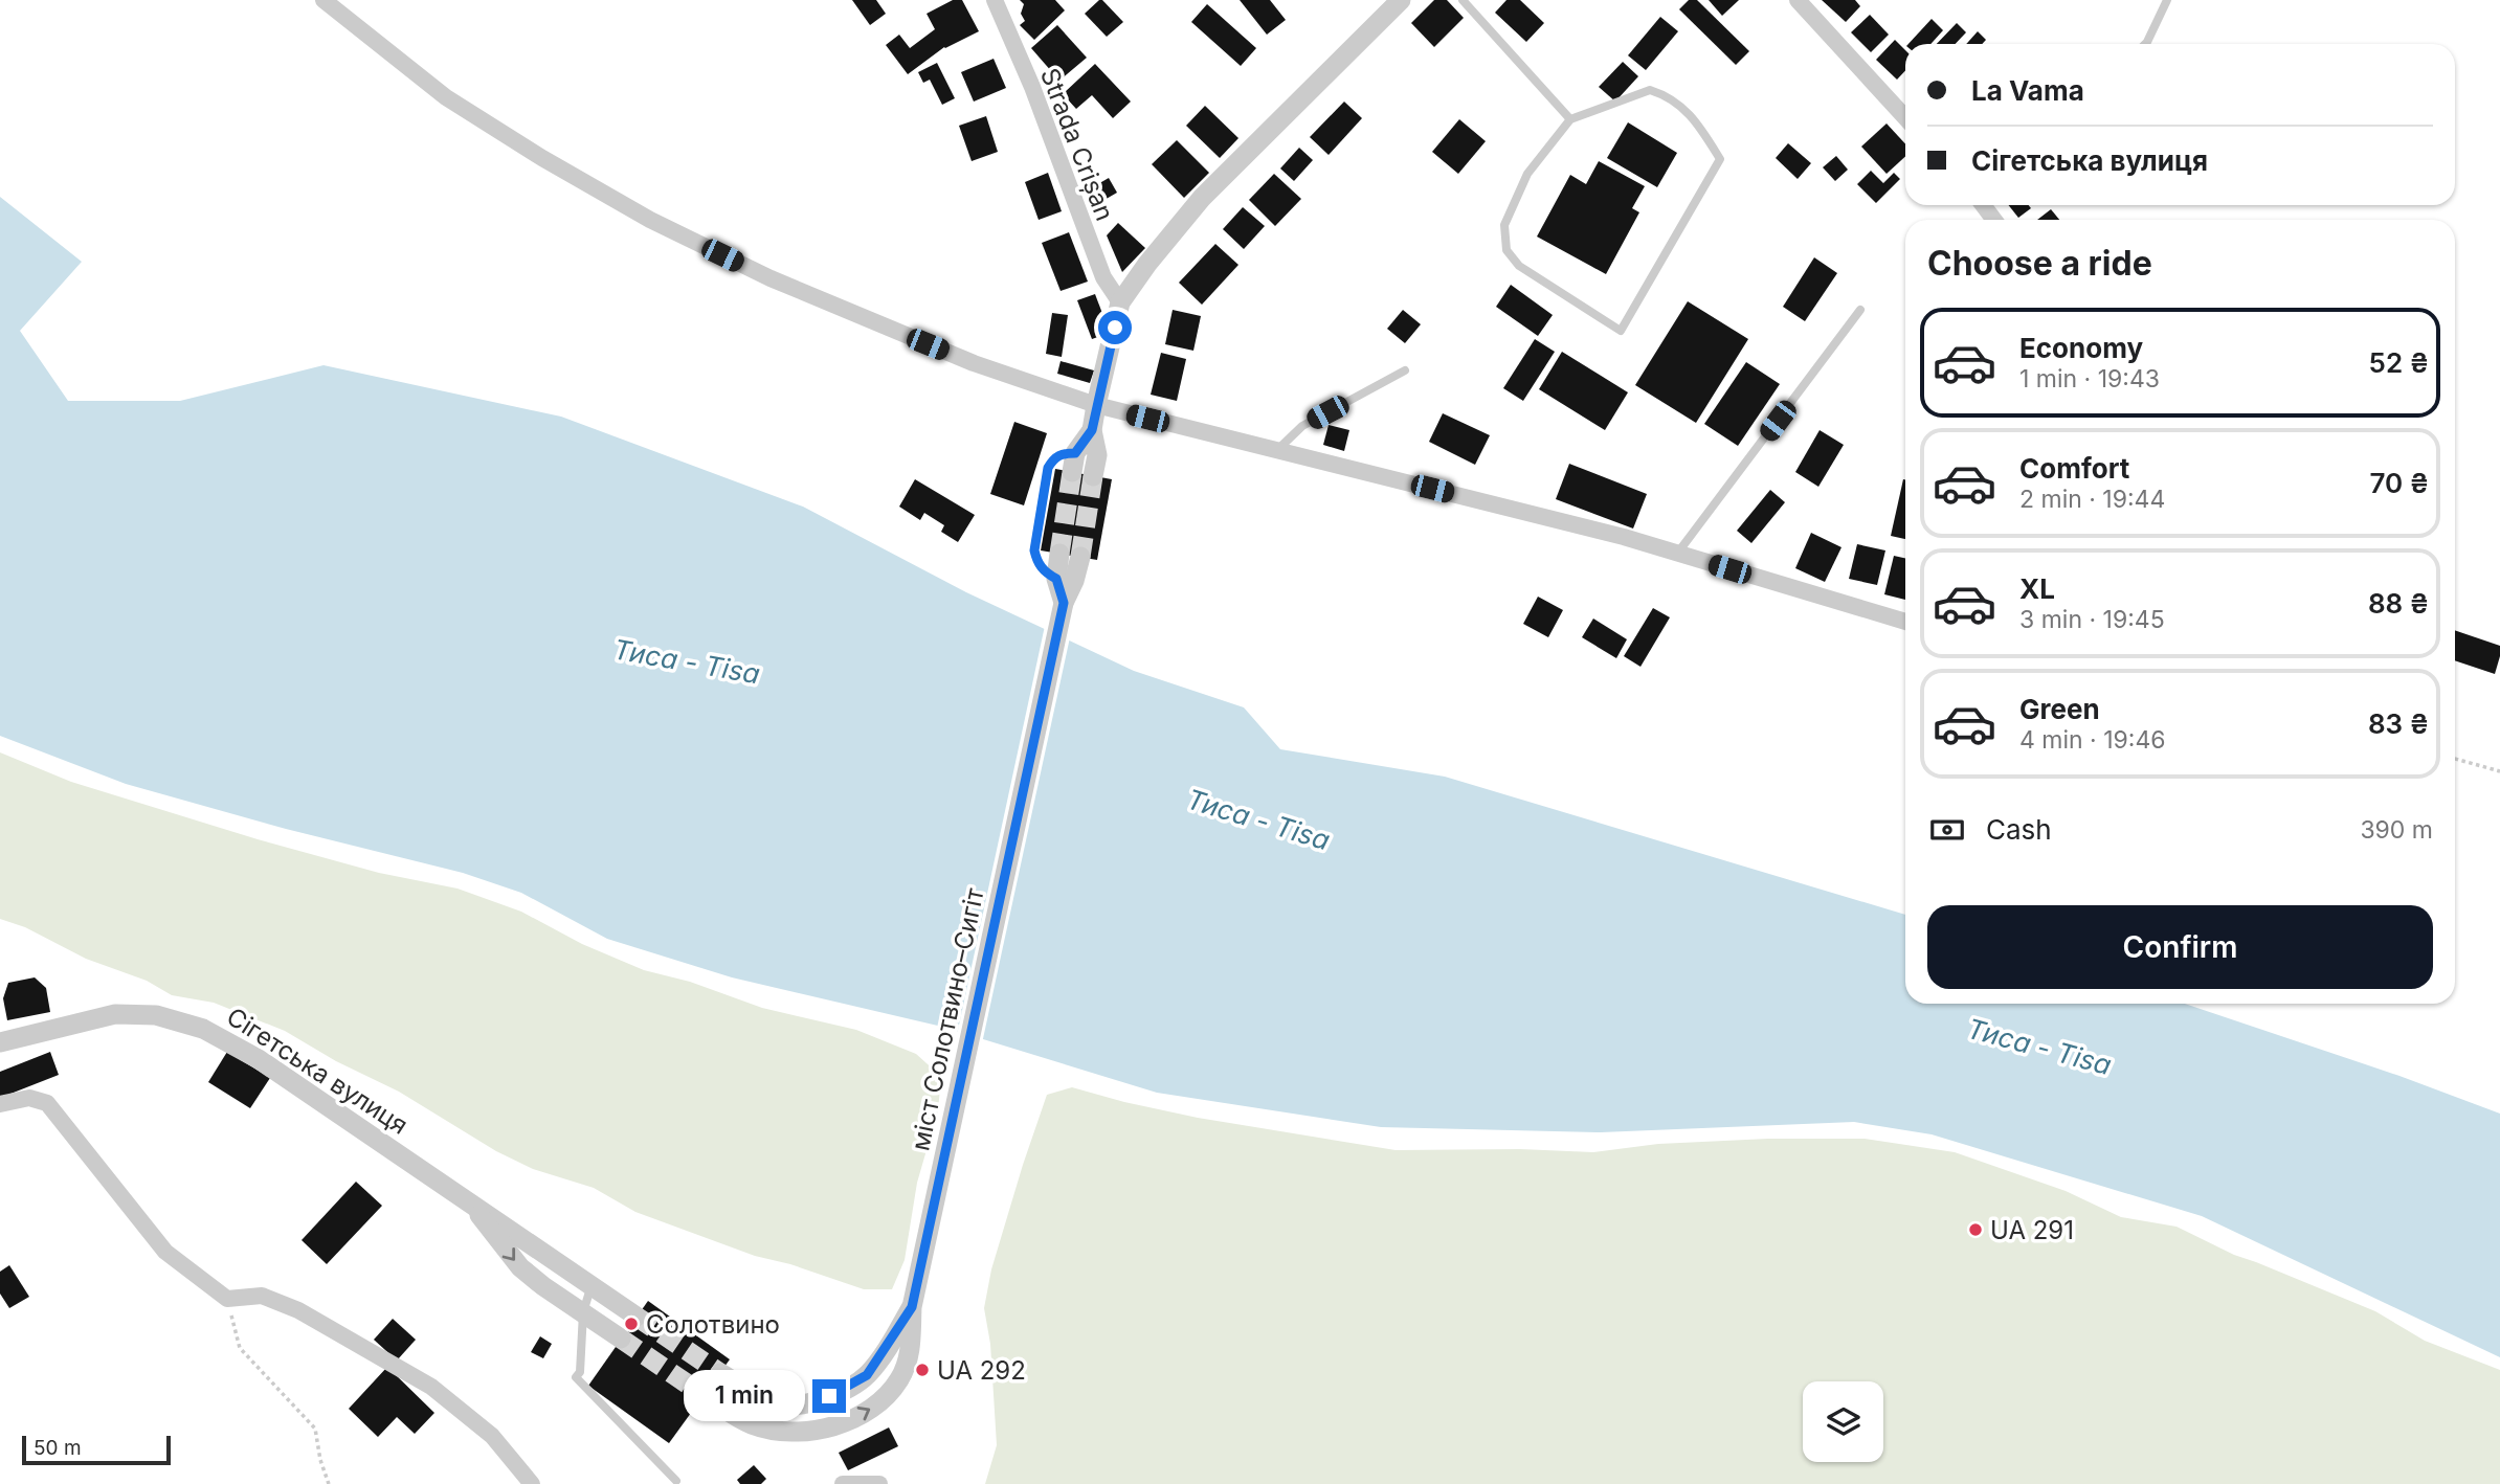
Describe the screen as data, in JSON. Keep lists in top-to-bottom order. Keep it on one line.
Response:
{"streets":{"street":["Strada Crișan","міст Солотвино–Сигіт","Сігетська вулиця"]},"water":["Тиса - Tisa"],"places":["UA 291","Солотвино","UA 292"],"scale_bar":"50 m","page":{"banner":["La Vama","Сігетська вулиця"],"heading":"Choose a ride","list":[{"name":"Economy","note":"1 min · 19:43","value":"52 ₴"},{"name":"Comfort","note":"2 min · 19:44","value":"70 ₴"},{"name":"XL","note":"3 min · 19:45","value":"88 ₴"},{"name":"Green","note":"4 min · 19:46","value":"83 ₴"}],"pay":["Cash","390 m"],"buttons":"Confirm","bubble":"1 min","scale":"50 m"}}
